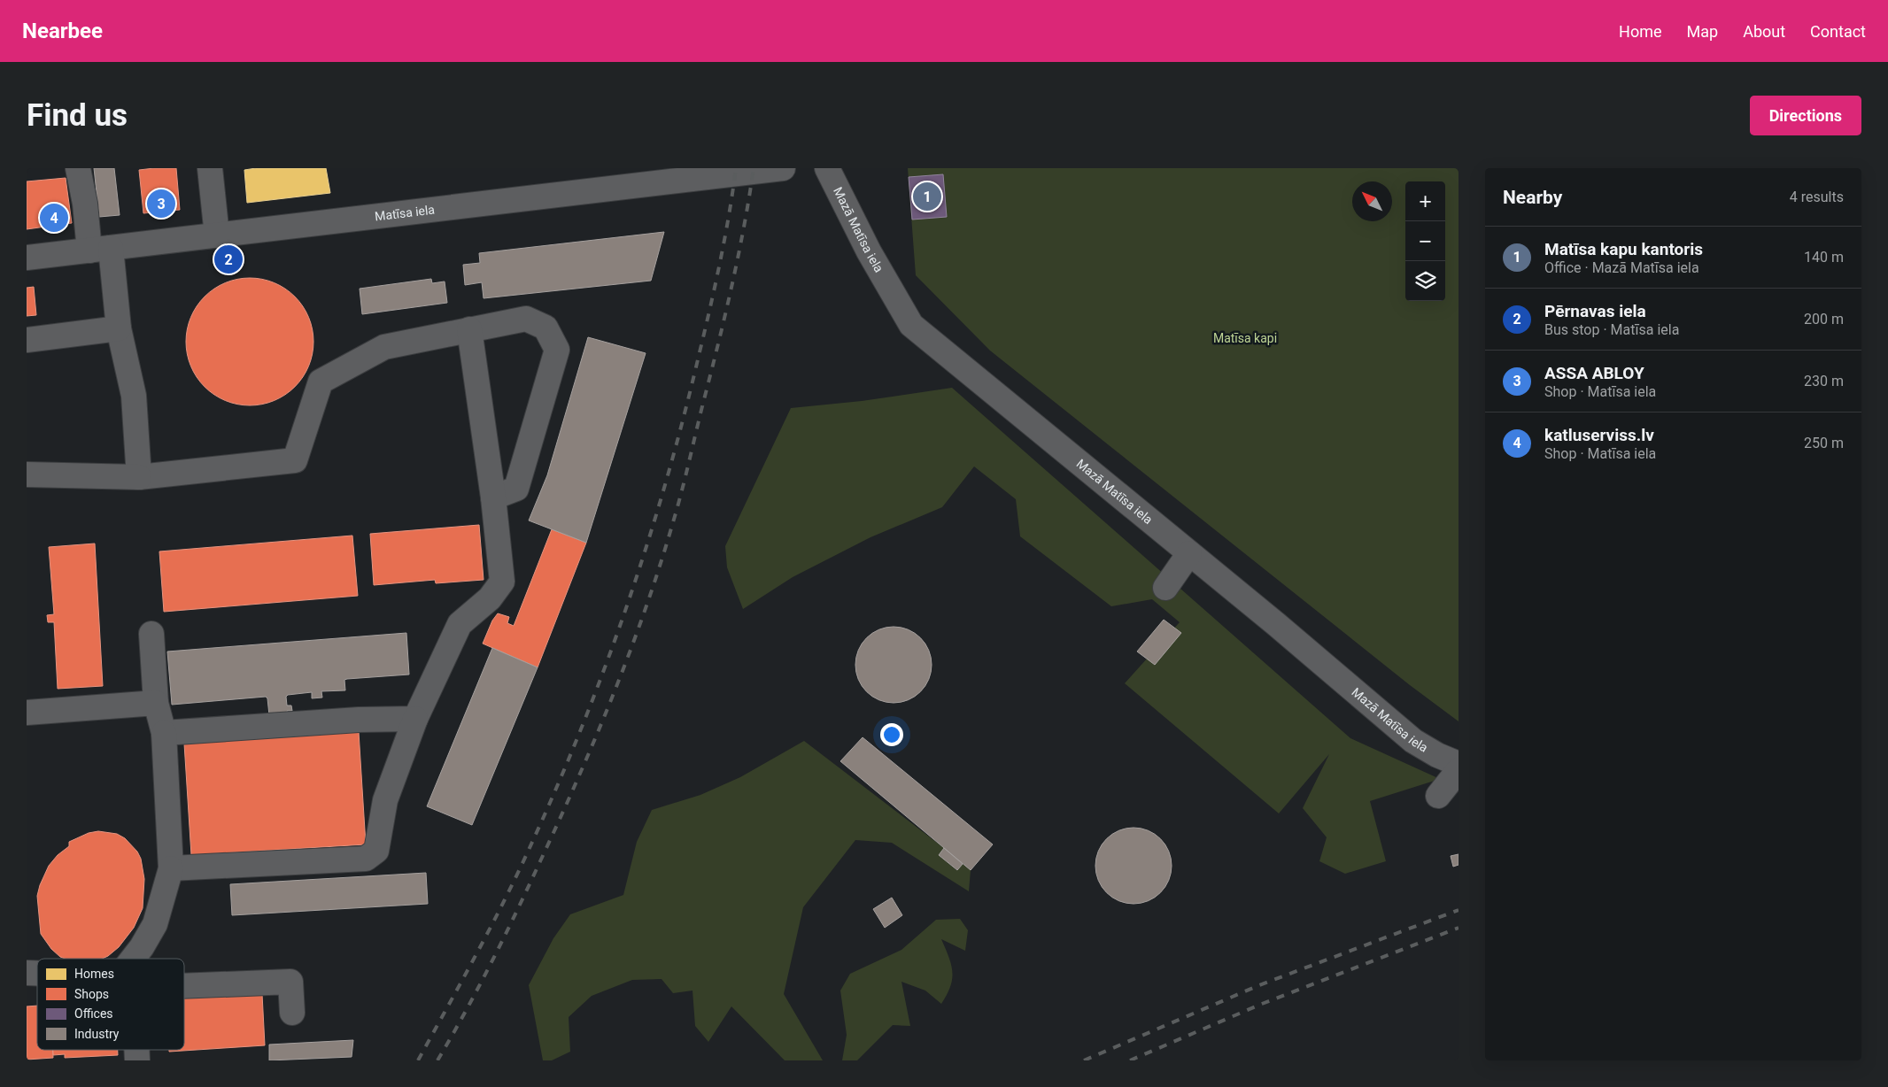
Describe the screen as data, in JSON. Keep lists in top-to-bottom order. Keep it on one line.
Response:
{"streets":{"street":["Matīsa iela","Mazā Matīsa iela"]},"parks":["Matīsa kapi"],"legend":["Homes","Shops","Offices","Industry"],"north":"top left","page":{"header":"Nearbee","nav":["Home","Map","About","Contact"],"buttons":"Directions","title":"Find us","heading":["Nearby","4 results"],"pins":["1","3","4","2"],"map_buttons":["+","−"],"list":[{"mark":"1","name":"Matīsa kapu kantoris","note":"Office · Mazā Matīsa iela","value":"140 m"},{"mark":"2","name":"Pērnavas iela","note":"Bus stop · Matīsa iela","value":"200 m"},{"mark":"3","name":"ASSA ABLOY","note":"Shop · Matīsa iela","value":"230 m"},{"mark":"4","name":"katluserviss.lv","note":"Shop · Matīsa iela","value":"250 m"}]}}
